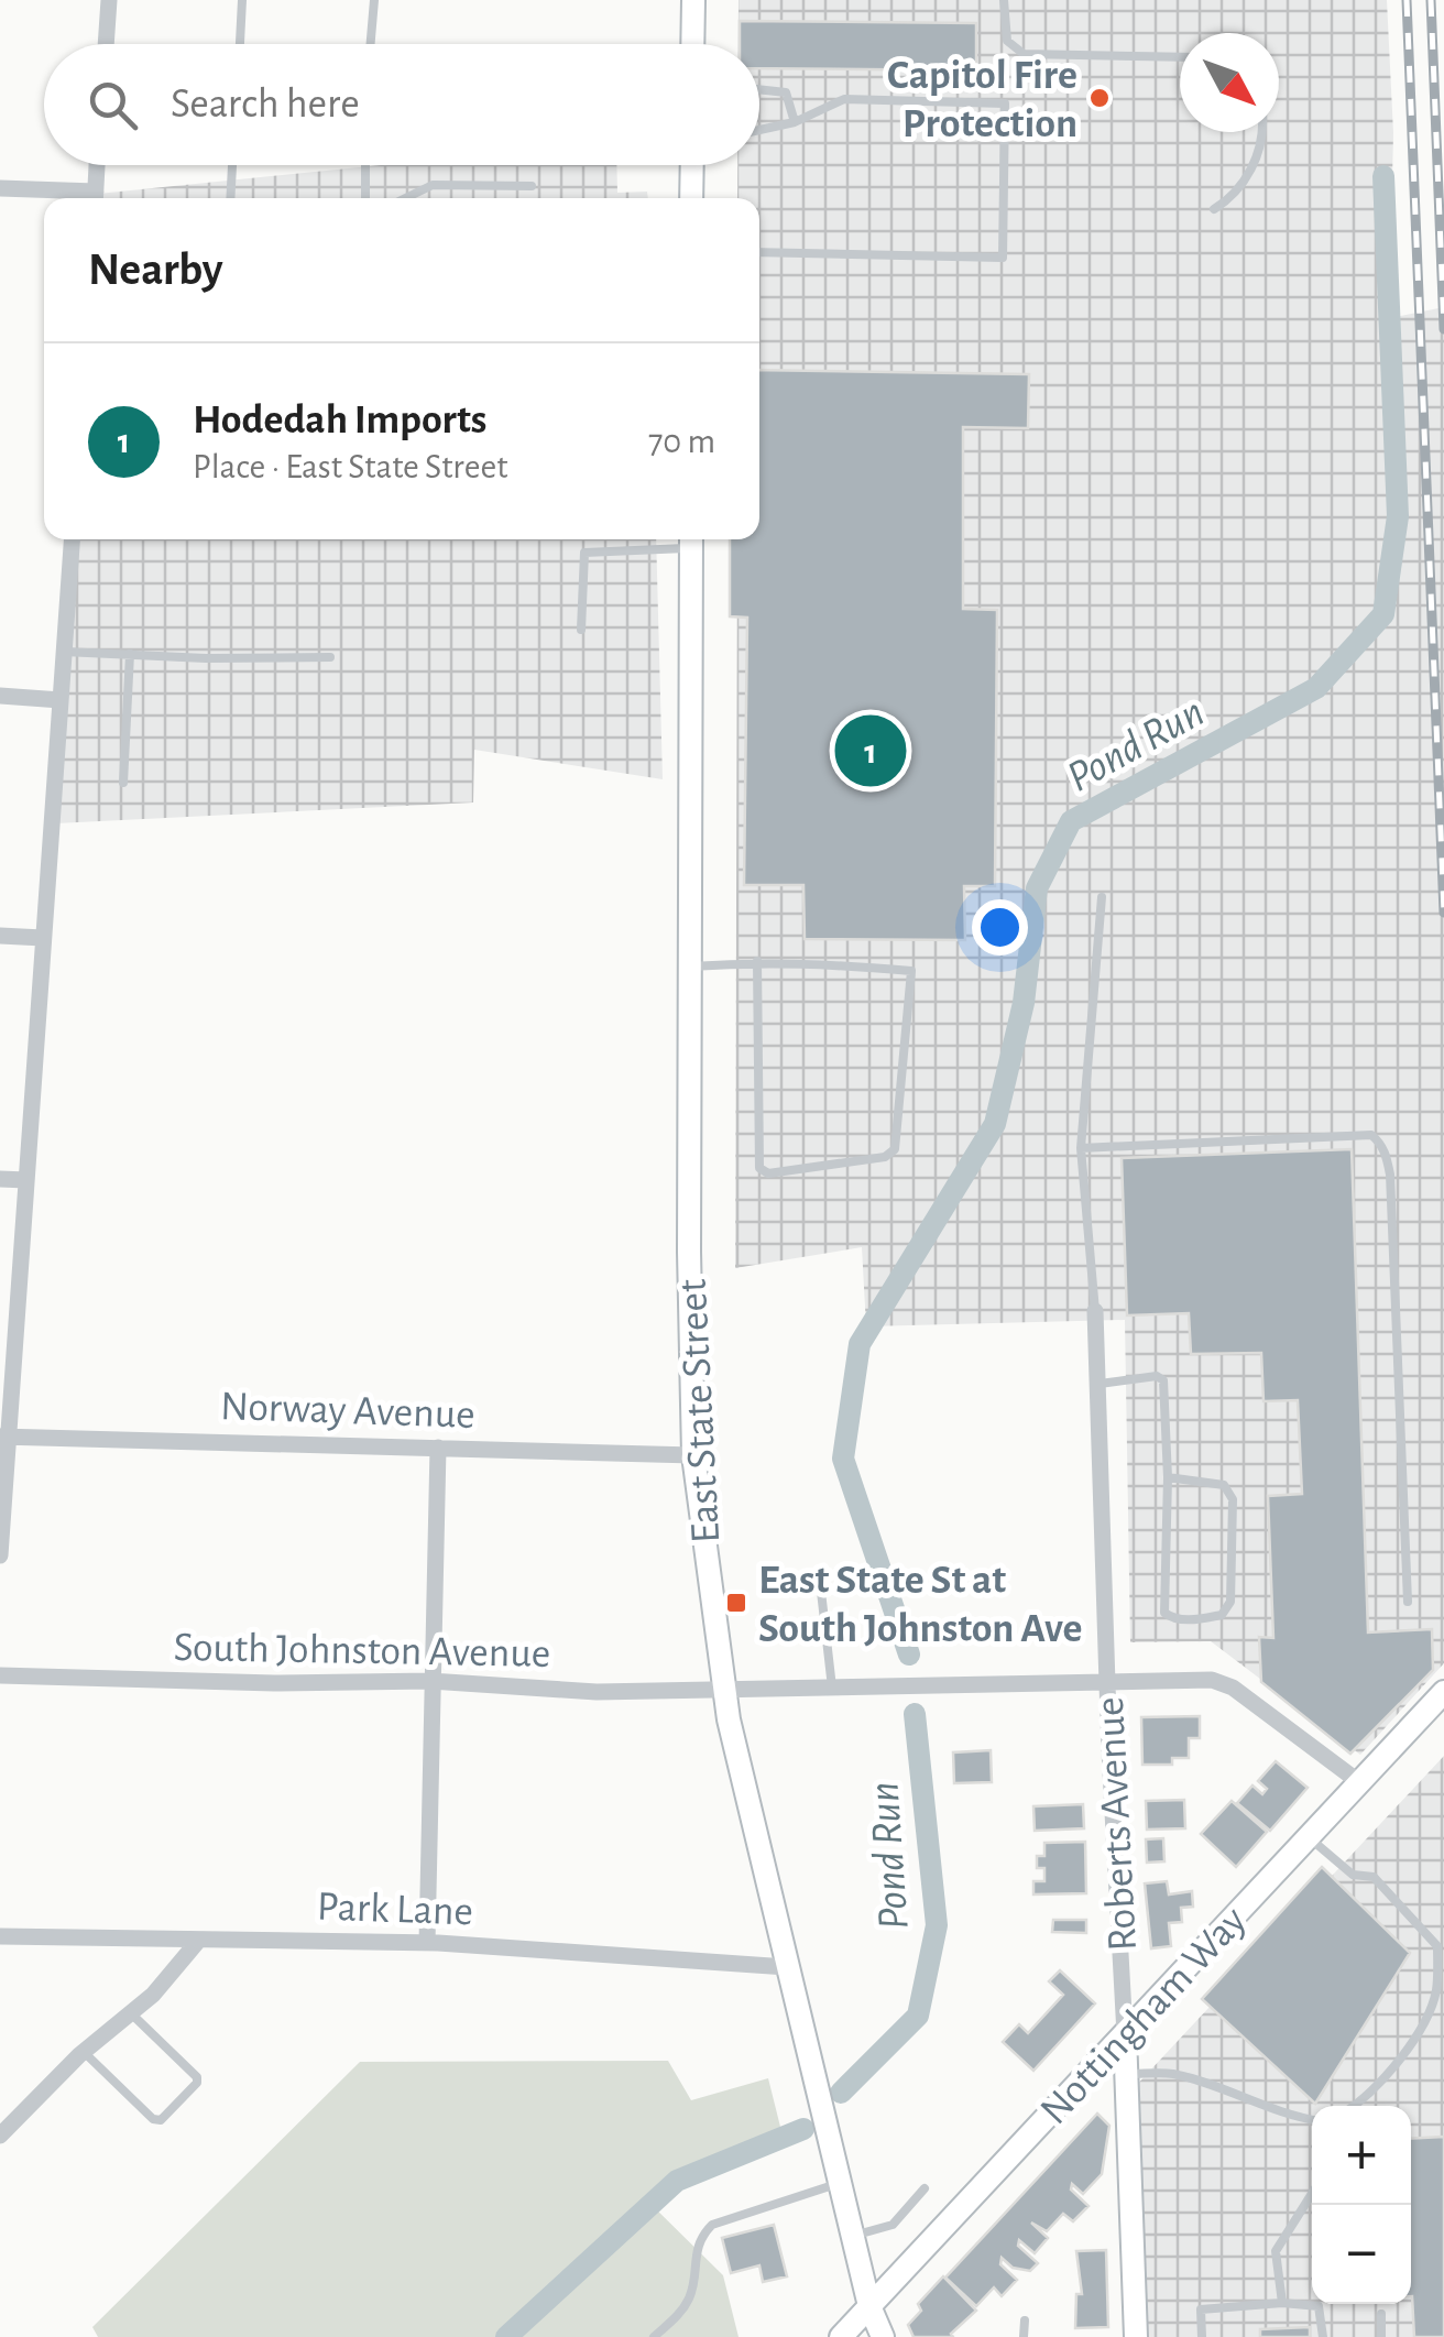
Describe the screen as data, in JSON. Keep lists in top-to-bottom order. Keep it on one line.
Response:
{"streets":{"street":["Norway Avenue","East State Street","South Johnston Avenue","Roberts Avenue","Park Lane","Nottingham Way"]},"crossings":[["Norway Avenue","East State Street"],["East State Street","South Johnston Avenue"],["East State Street","Park Lane"],["East State Street","Nottingham Way"],["South Johnston Avenue","Roberts Avenue"],["South Johnston Avenue","Nottingham Way"],["Roberts Avenue","Nottingham Way"]],"water":["Pond Run"],"places":{"other":["Capitol Fire Protection"],"transit":["East State St at South Johnston Ave"]},"north":"bottom right","page":{"search":"Search here","heading":"Nearby","list":[{"mark":"1","name":"Hodedah Imports","note":"Place · East State Street","value":"70 m"}],"pins":"1","map_buttons":["+","−"]}}
